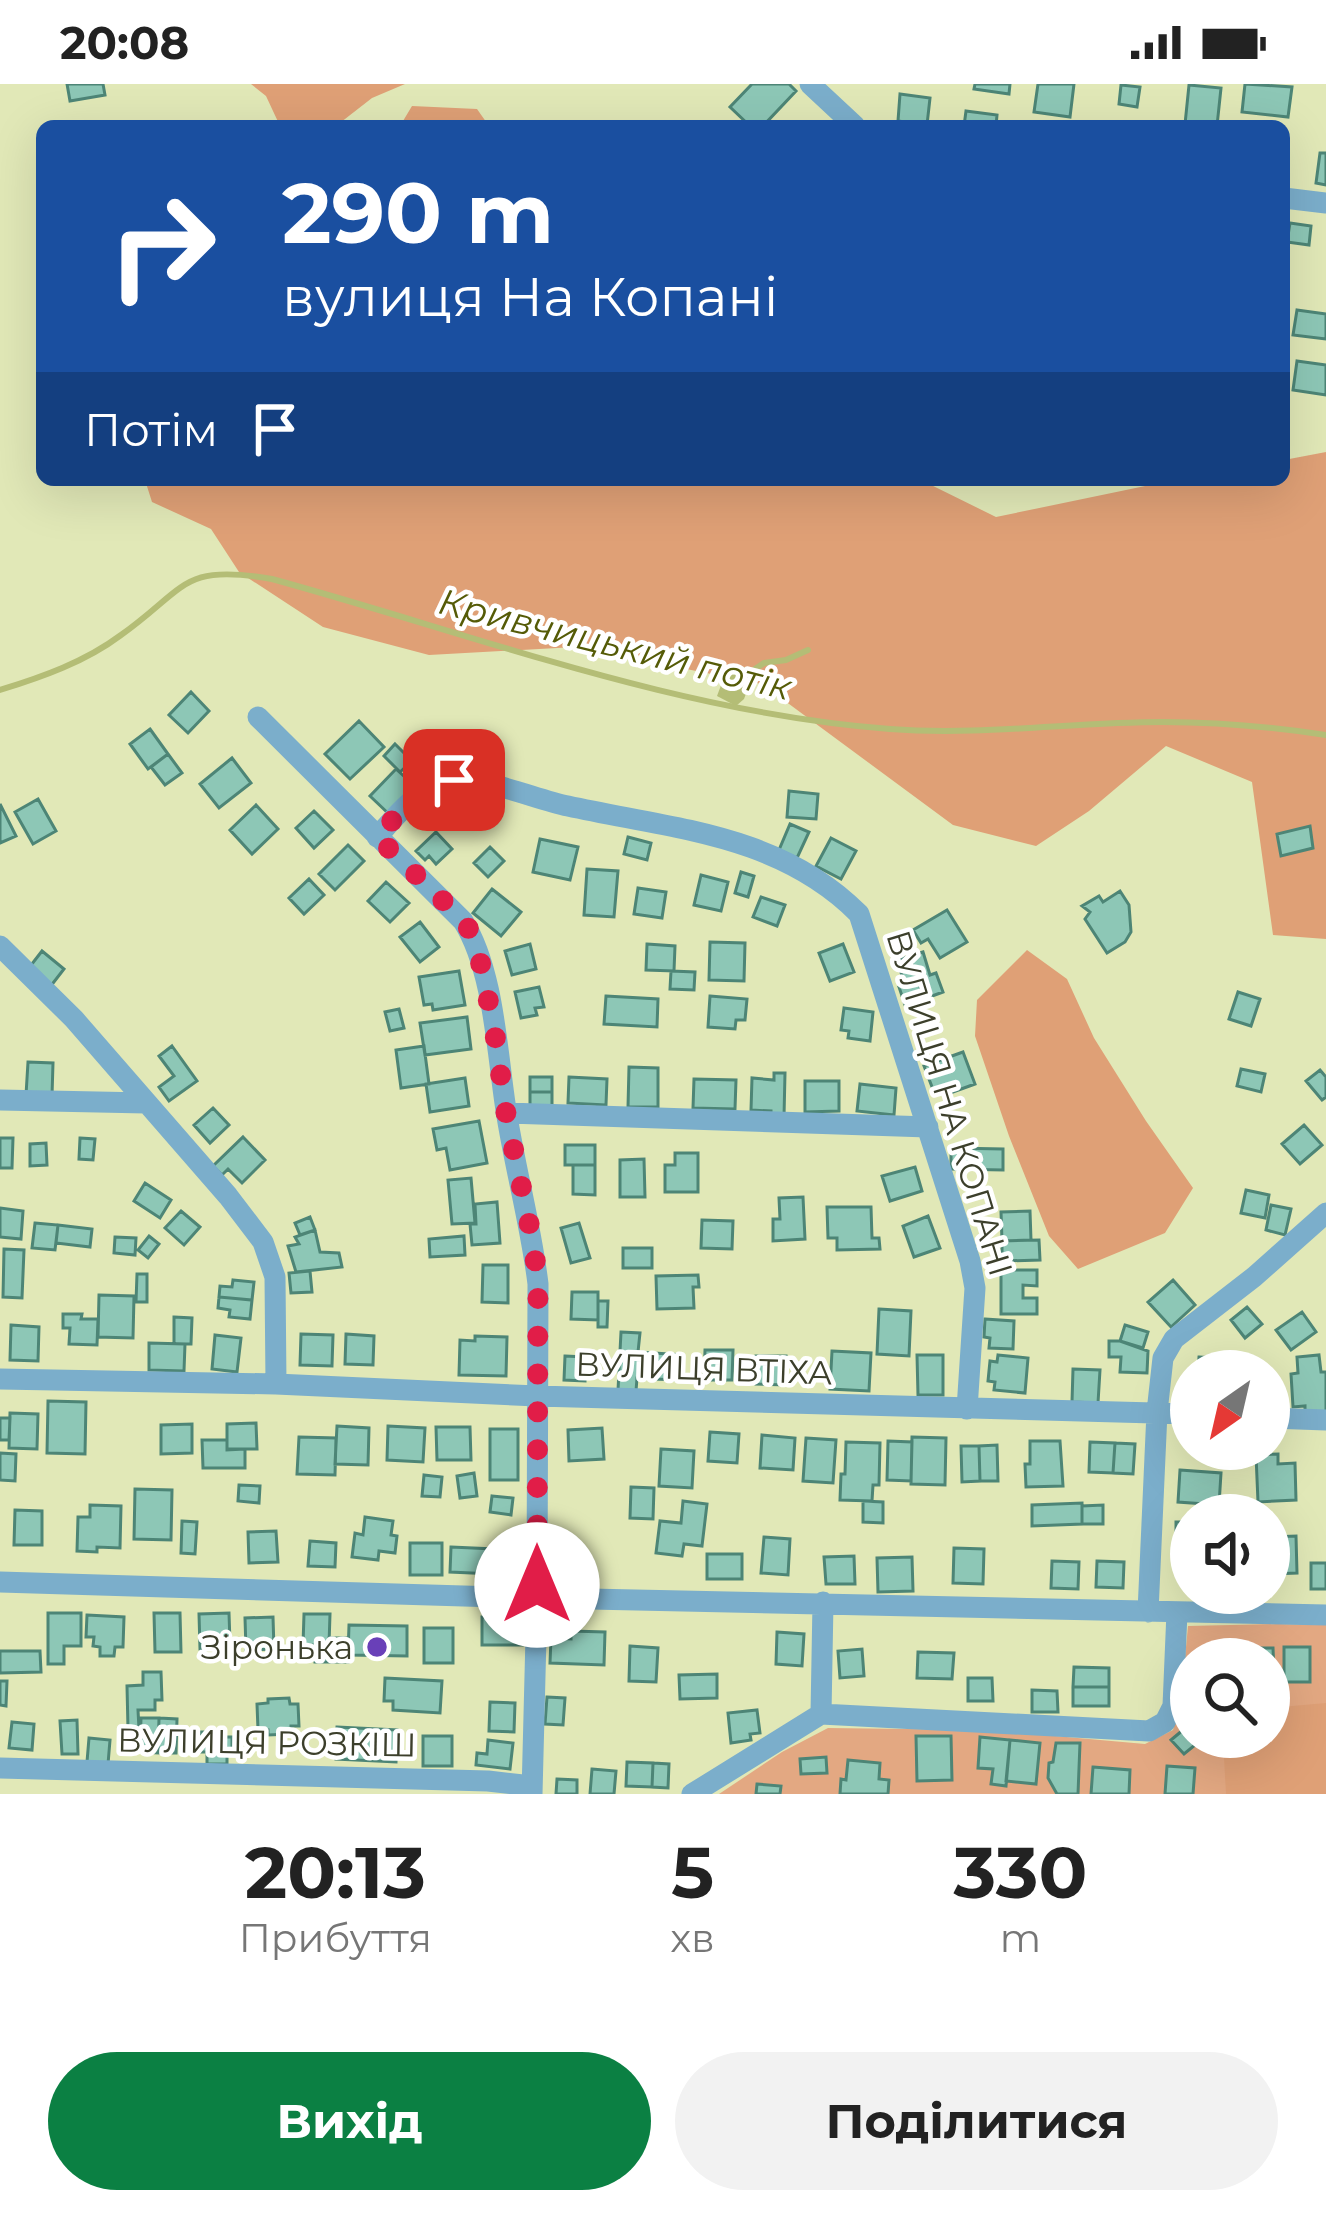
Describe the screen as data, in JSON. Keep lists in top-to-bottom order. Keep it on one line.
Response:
{"streets":{"street":["ВУЛИЦЯ НА КОПАНІ","ВУЛИЦЯ ВТІХА","ВУЛИЦЯ РОЗКІШ"]},"crossings":[["ВУЛИЦЯ НА КОПАНІ","ВУЛИЦЯ ВТІХА"]],"water":["Кривчицький потік"],"places":["Зіронька"],"north":"bottom left","page":{"status":"20:08","turn":["290 m","вулиця На Копані"],"then":"Потім","eta":["20:13","Прибуття","5","хв","330","m"],"buttons":["Вихід","Поділитися"]}}
